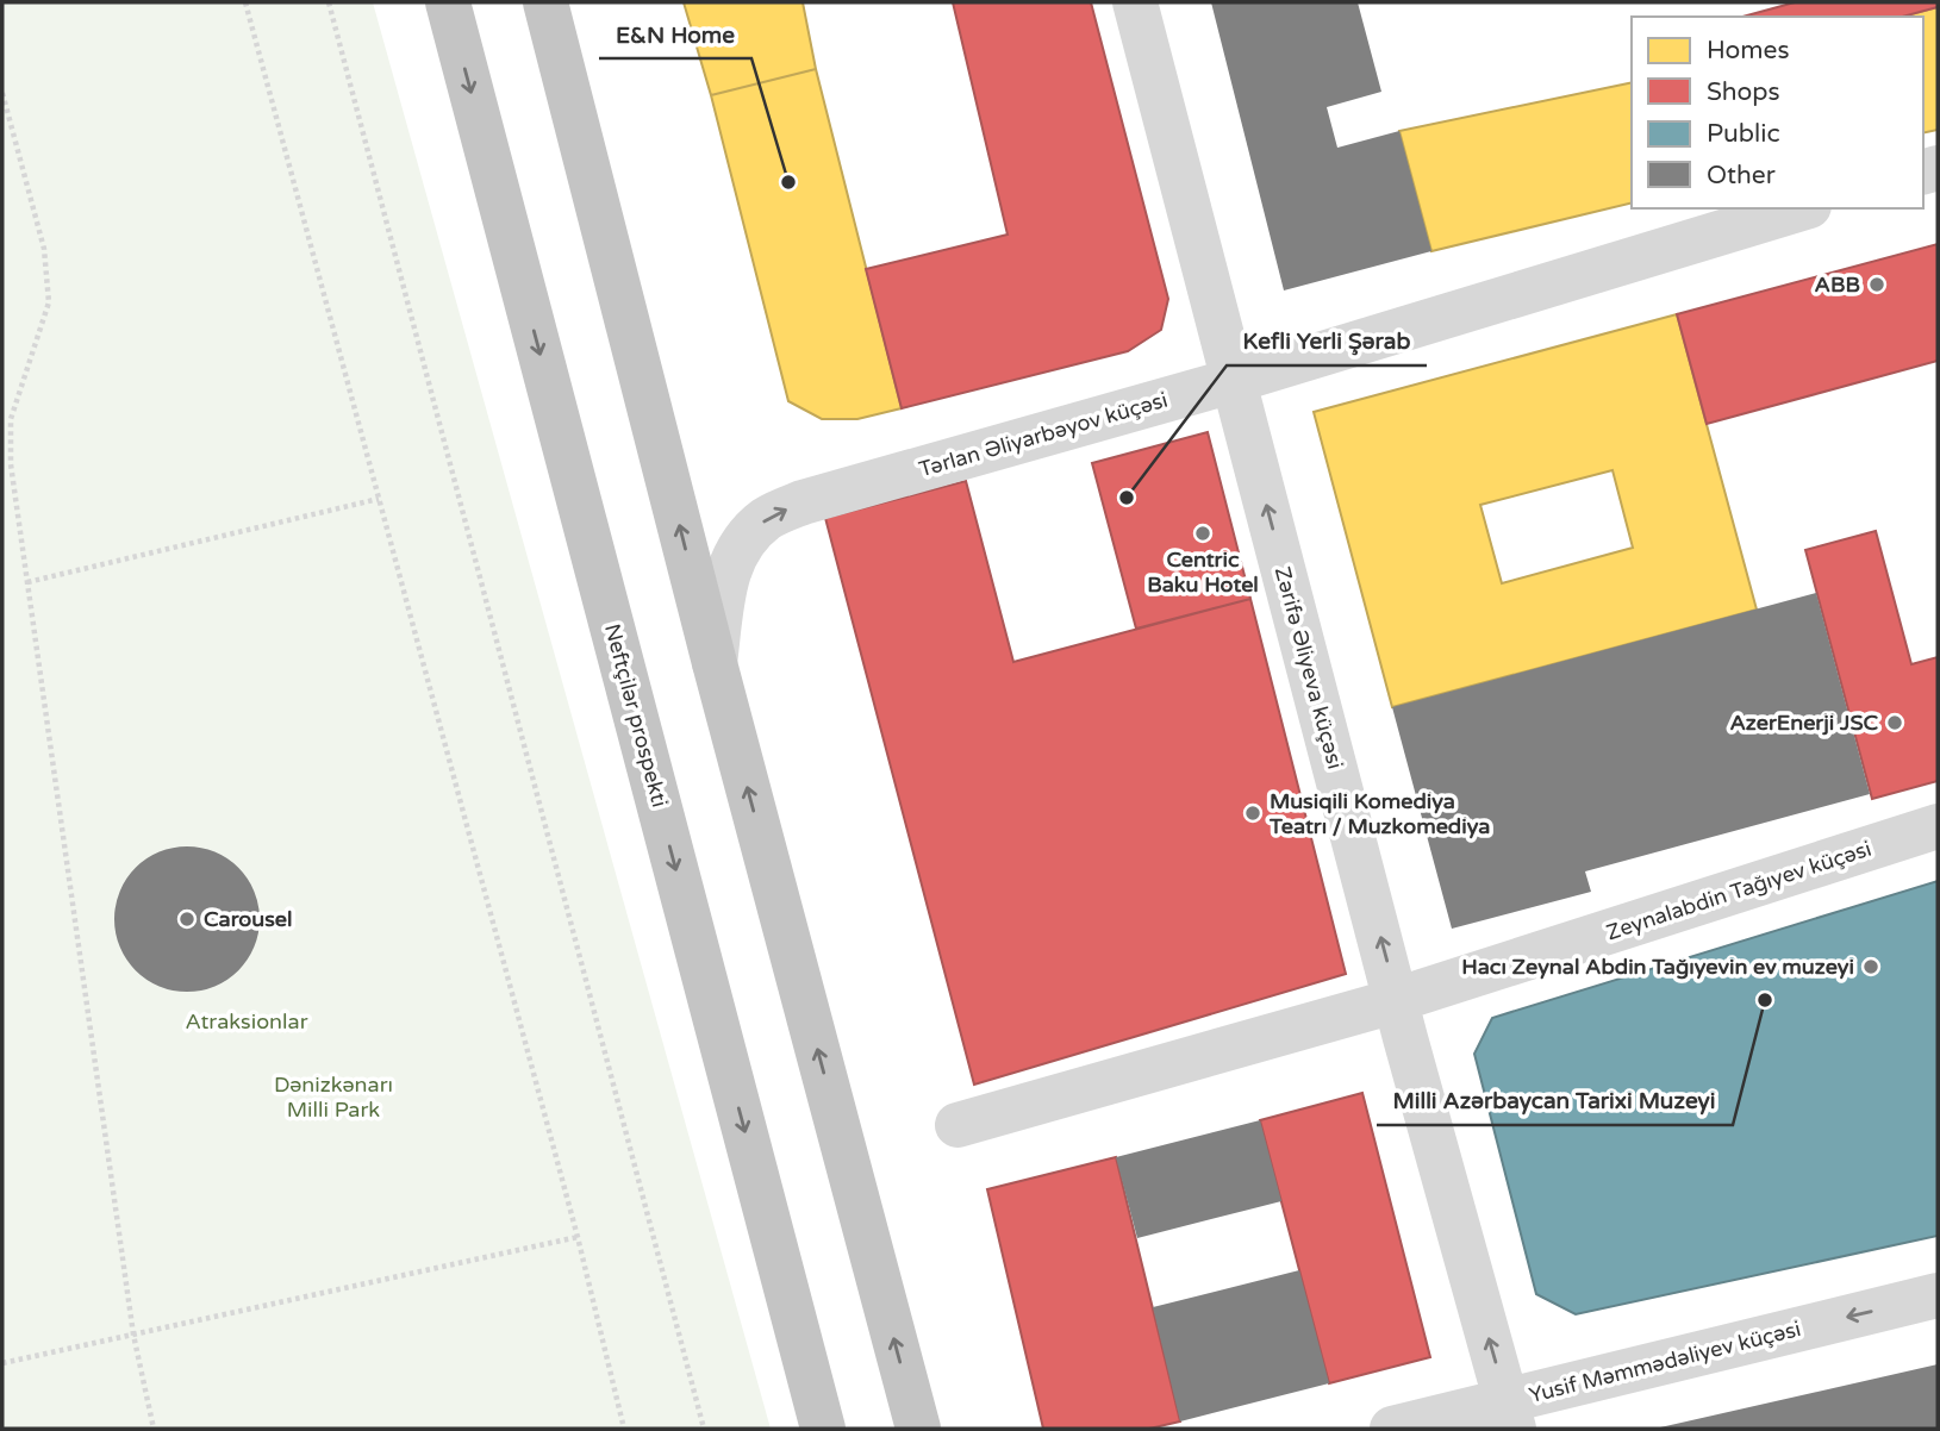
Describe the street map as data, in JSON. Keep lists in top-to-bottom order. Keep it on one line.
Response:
{"streets":{"highway":["Neftçilər prospekti"],"street":["Tərlan Əliyarbəyov küçəsi","Zərifə Əliyeva küçəsi","Zeynalabdin Tağıyev küçəsi","Yusif Məmmədəliyev küçəsi"]},"crossings":[["Tərlan Əliyarbəyov küçəsi","Zərifə Əliyeva küçəsi"],["Zərifə Əliyeva küçəsi","Zeynalabdin Tağıyev küçəsi"],["Zərifə Əliyeva küçəsi","Yusif Məmmədəliyev küçəsi"]],"one_way":["Tərlan Əliyarbəyov küçəsi","Zərifə Əliyeva küçəsi","Yusif Məmmədəliyev küçəsi"],"parks":["Atraksionlar","Dənizkənarı Milli Park"],"places":["E&N Home","ABB","Kefli Yerli Şərab","Centric Baku Hotel","AzerEnerji JSC","Musiqili Komediya Teatrı / Muzkomediya","Carousel","Hacı Zeynal Abdin Tağıyevin ev muzeyi","Milli Azərbaycan Tarixi Muzeyi"],"legend":["Homes","Shops","Public","Other"]}
